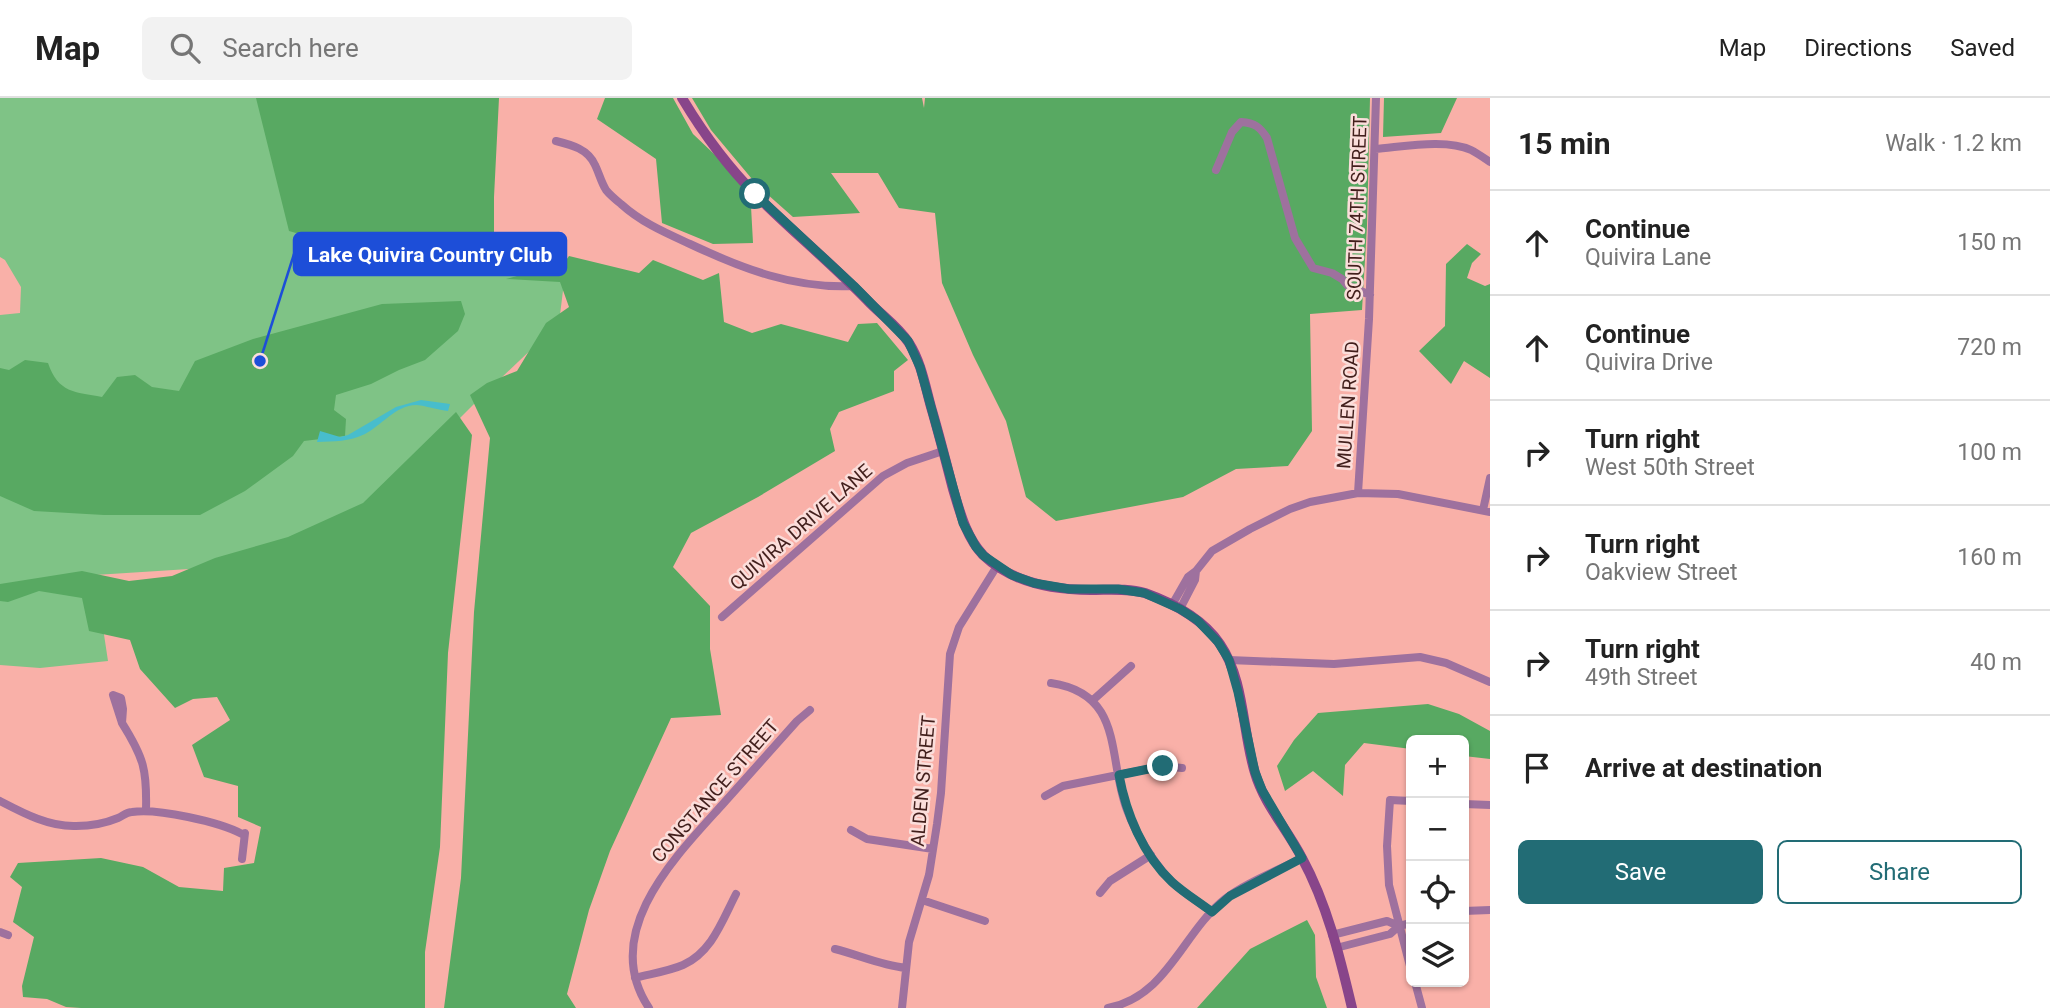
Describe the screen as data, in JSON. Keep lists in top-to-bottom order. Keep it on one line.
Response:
{"streets":{"street":["SOUTH 74TH STREET","MULLEN ROAD","QUIVIRA DRIVE LANE","ALDEN STREET","CONSTANCE STREET"]},"crossings":[["SOUTH 74TH STREET","MULLEN ROAD"]],"places":["Lake Quivira Country Club"],"page":{"header":"Map","search":"Search here","nav":["Map","Directions","Saved"],"heading":["15 min","Walk · 1.2 km"],"list":[["Continue","Quivira Lane","150 m"],["Continue","Quivira Drive","720 m"],["Turn right","West 50th Street","100 m"],["Turn right","Oakview Street","160 m"],["Turn right","49th Street","40 m"],"Arrive at destination"],"map_buttons":["+","−"],"buttons":["Save","Share"]}}
